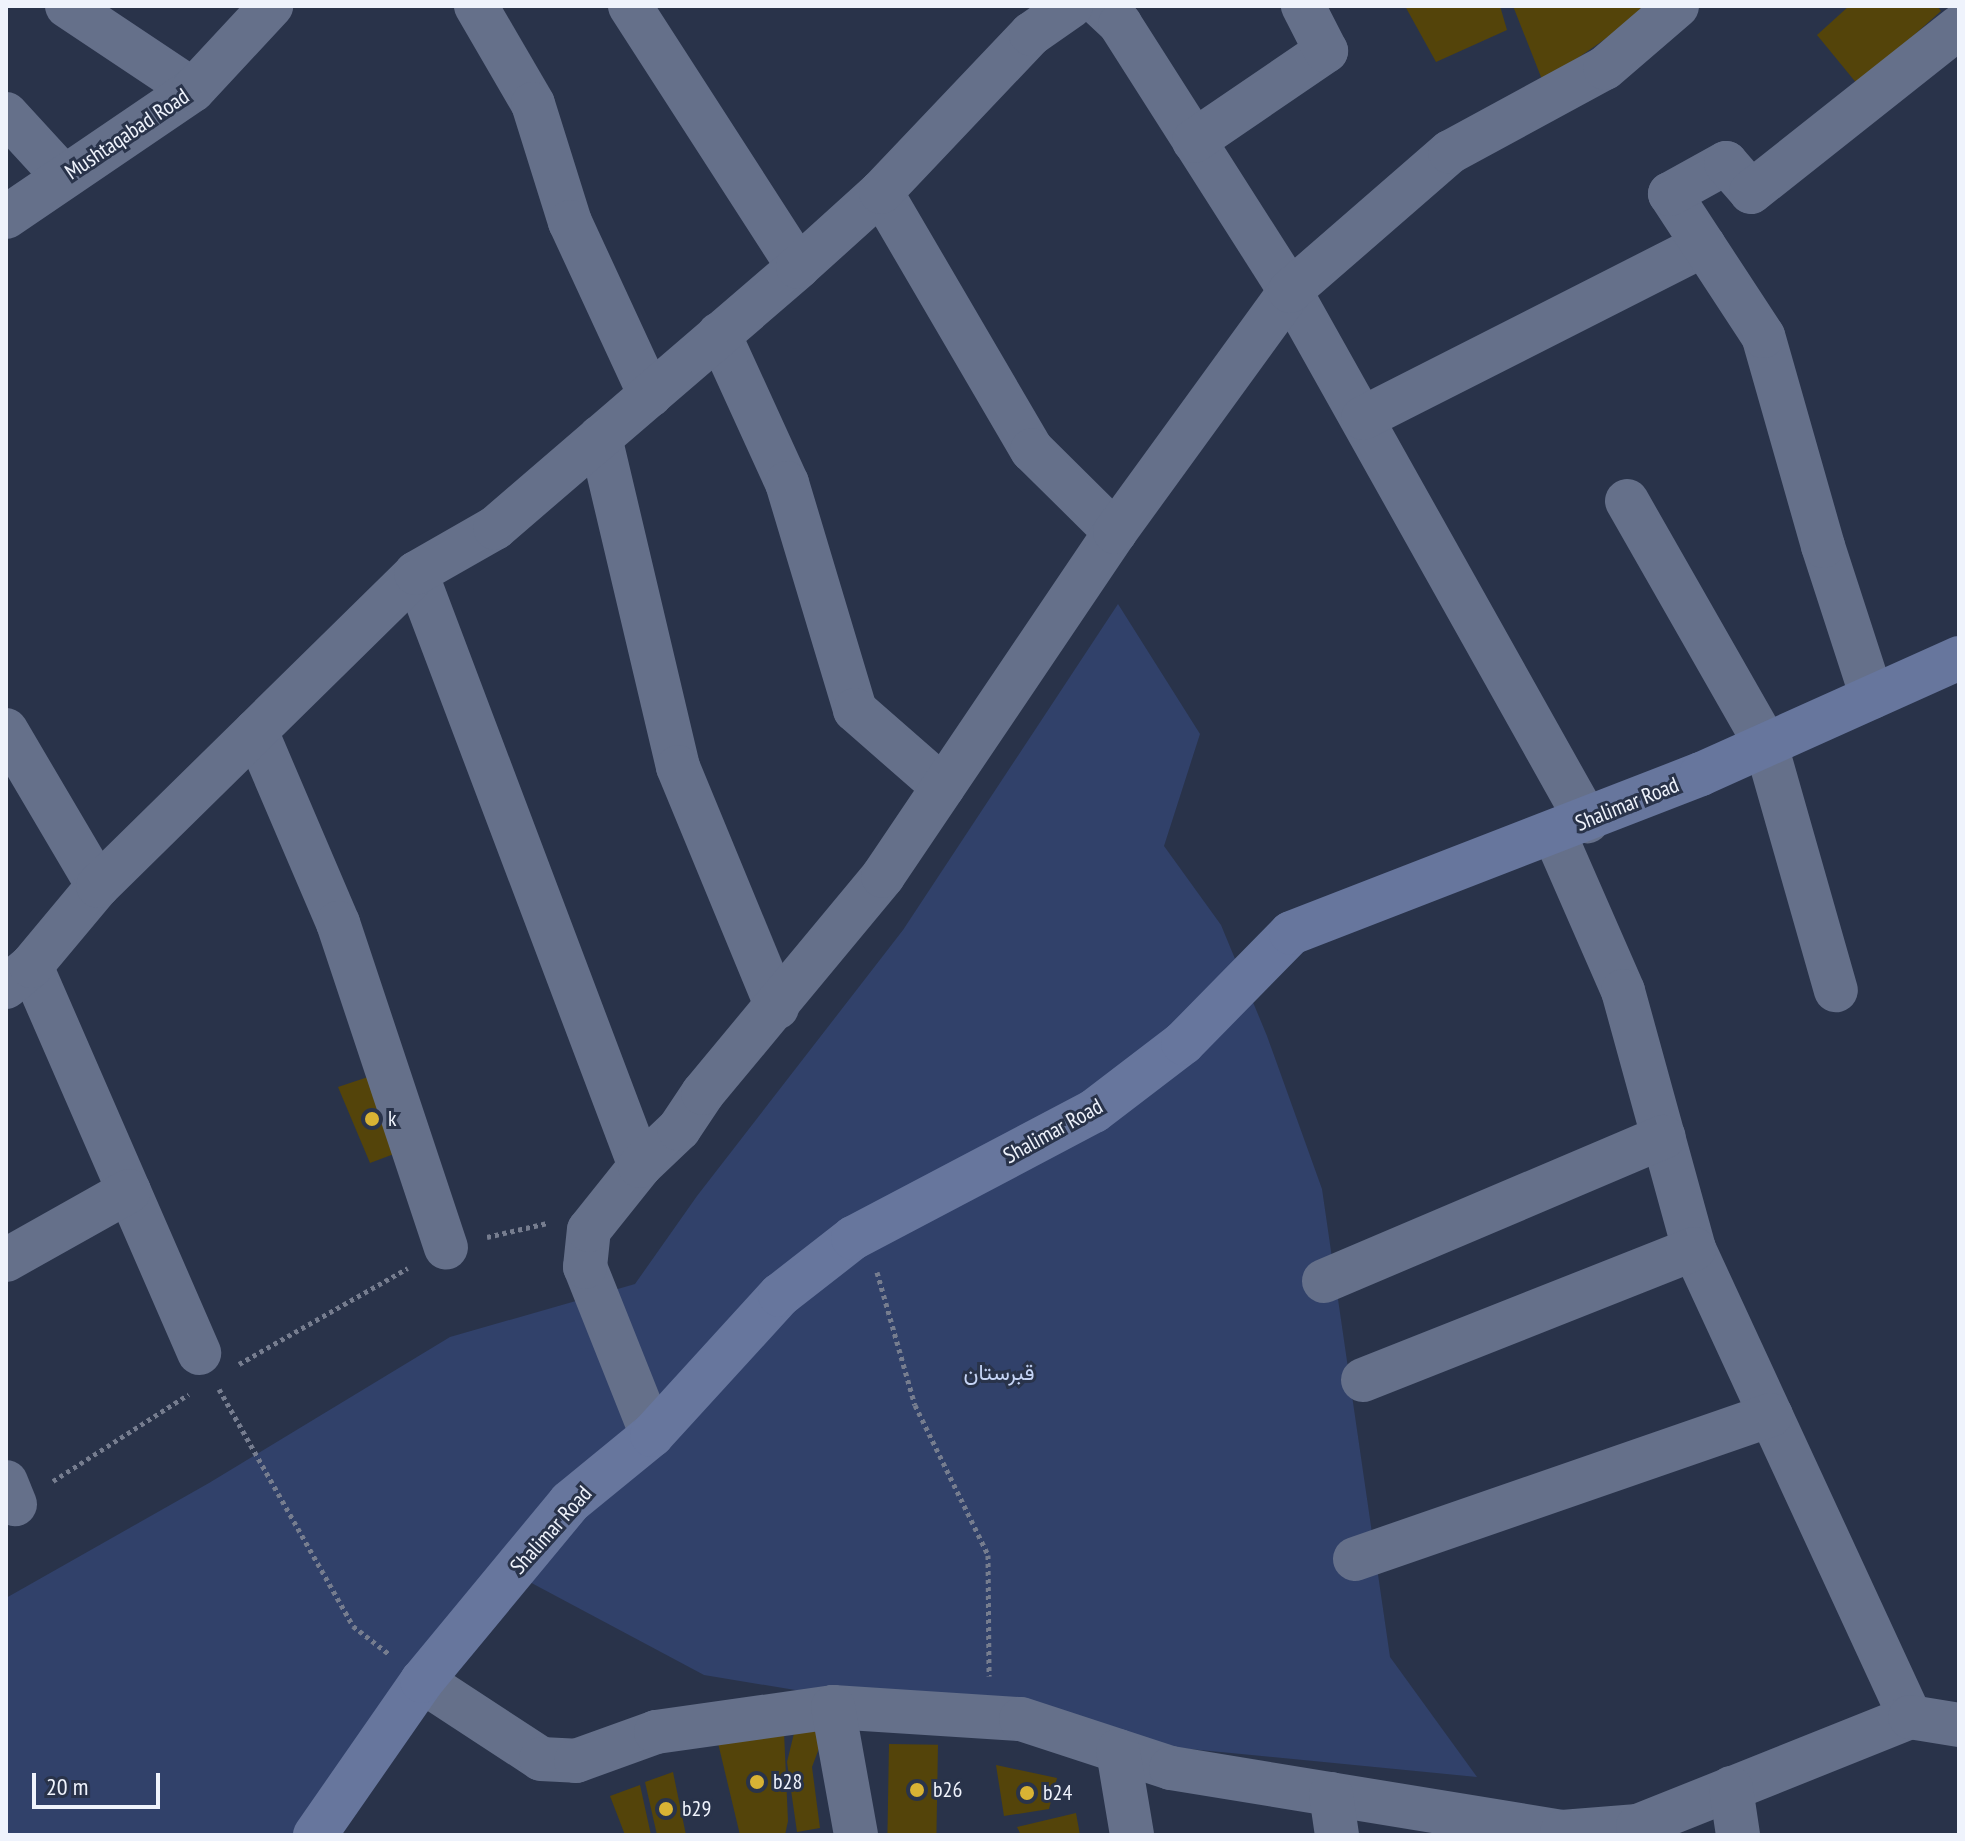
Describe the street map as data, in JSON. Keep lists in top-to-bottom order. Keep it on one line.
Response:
{"streets":{"street":["Mushtaqabad Road","Shalimar Road"]},"parks":["قبرستان"],"places":["k","b28","b26","b24","b29"],"scale_bar":"20 m"}
